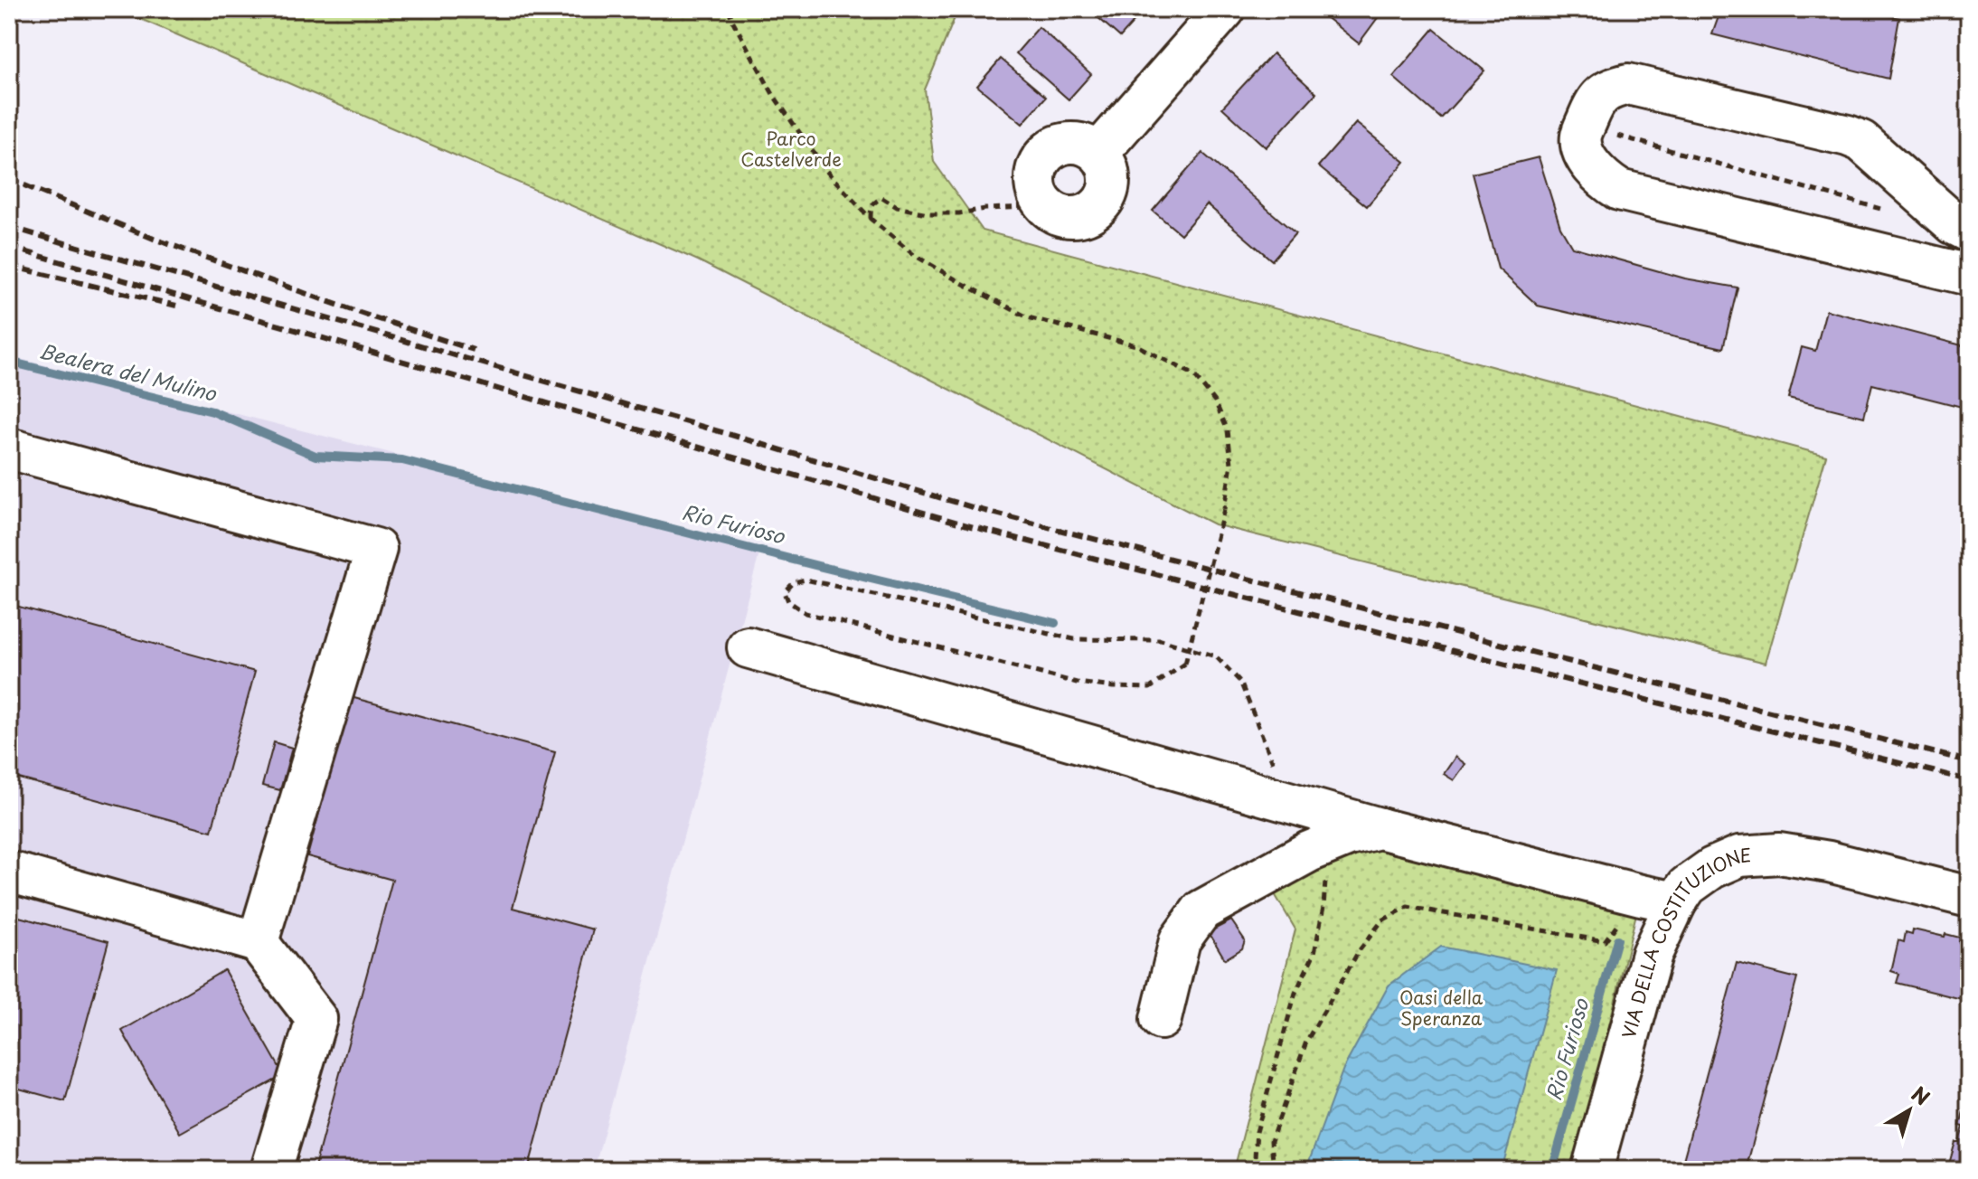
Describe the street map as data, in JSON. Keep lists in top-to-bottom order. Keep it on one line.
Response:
{"streets":{"street":["VIA DELLA COSTITUZIONE"]},"water":["Bealera del Mulino","Rio Furioso"],"parks":["Parco Castelverde","Oasi della Speranza"],"north":"top right"}
